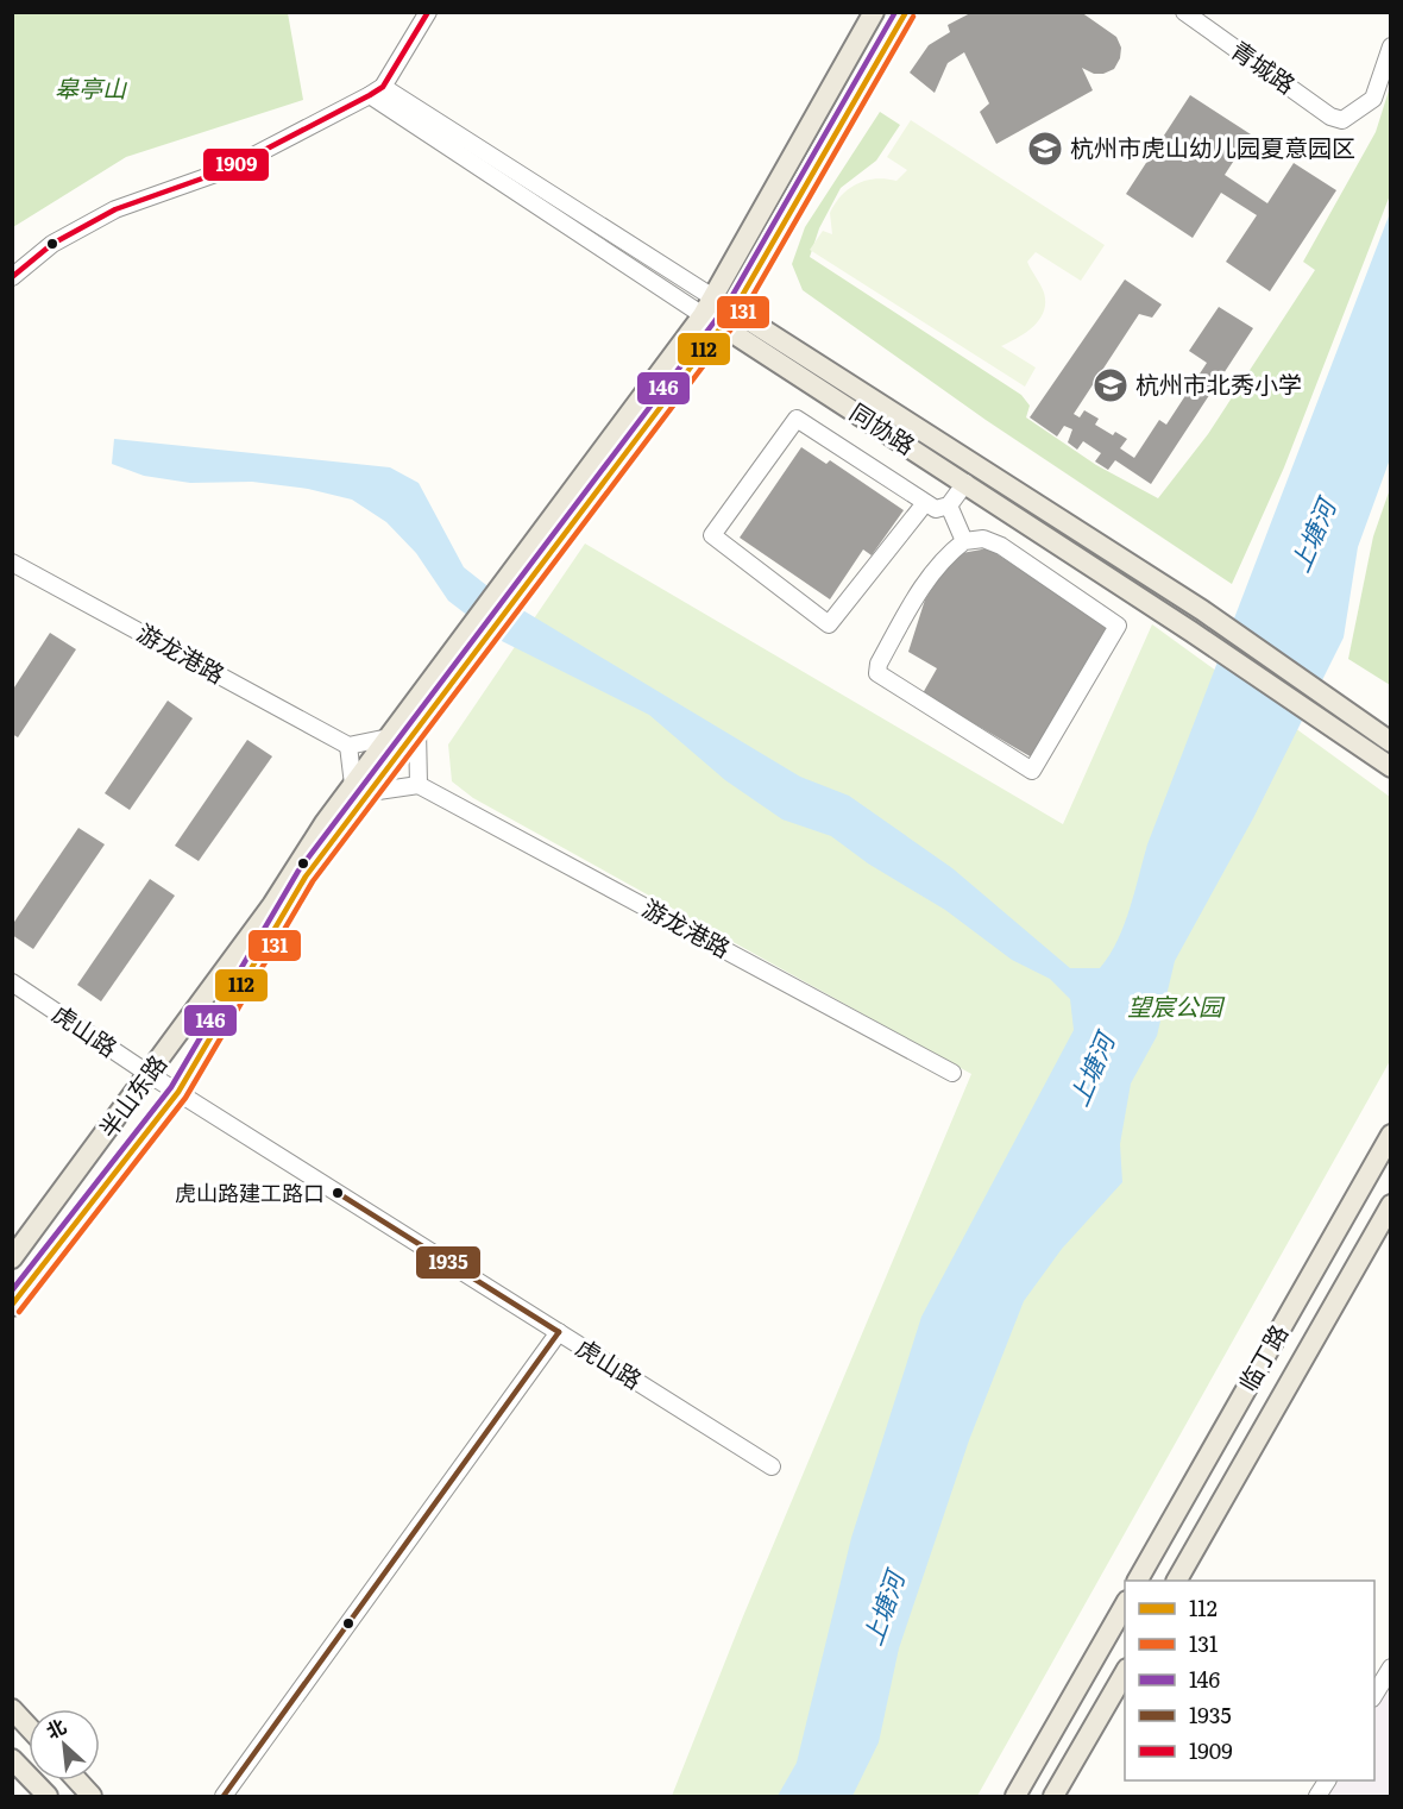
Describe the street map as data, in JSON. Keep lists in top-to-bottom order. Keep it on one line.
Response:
{"streets":{"main road":["同协路","半山东路","临丁路"],"street":["青城路","游龙港路","虎山路"]},"crossings":[["同协路","半山东路"],["虎山路","半山东路"]],"water":["上塘河"],"parks":["皋亭山","望宸公园"],"places":{"school or university":["杭州市虎山幼儿园夏意园区","杭州市北秀小学"],"other":["虎山路建工路口"]},"lines":["transit line 112","transit line 146","transit line 1909","transit line 131","transit line 1935"],"legend":["112","131","146","1935","1909"],"north":"top left"}
